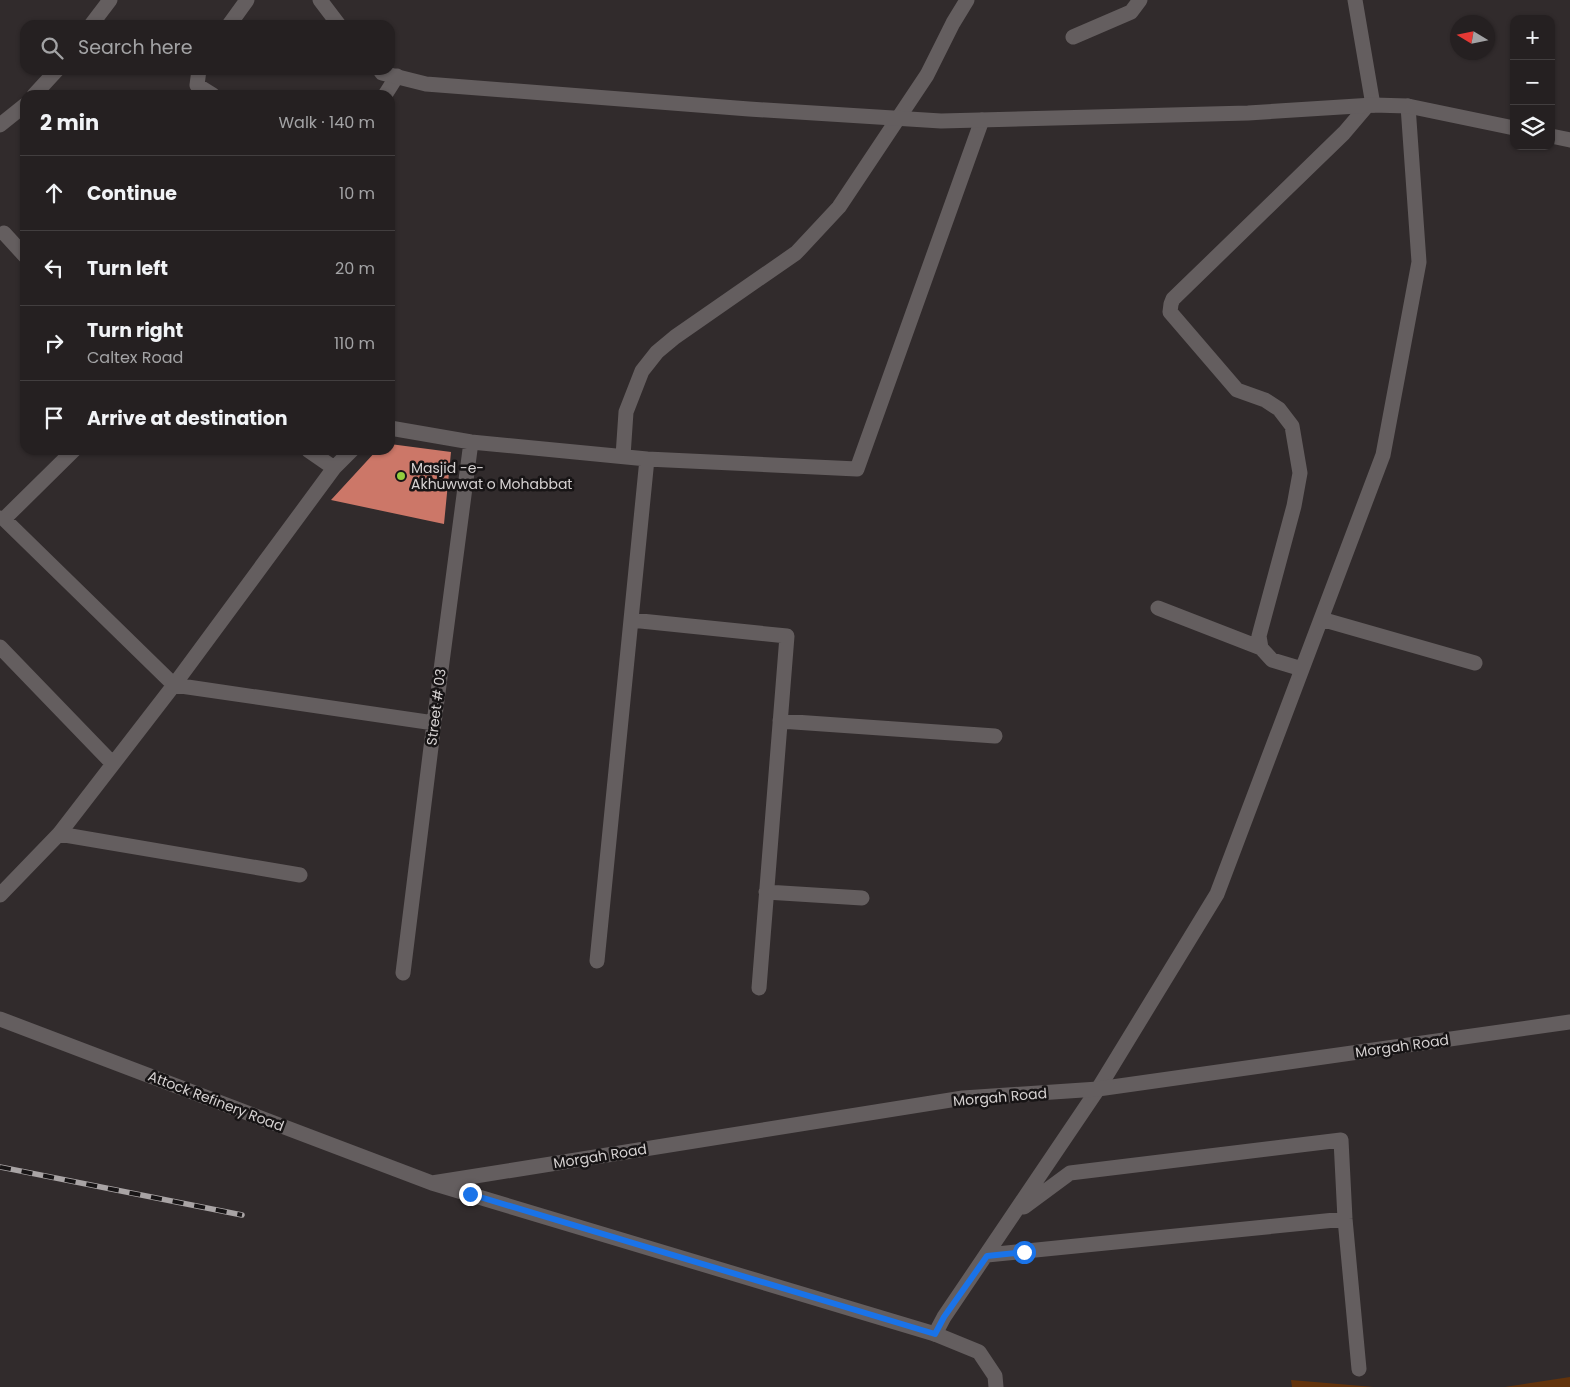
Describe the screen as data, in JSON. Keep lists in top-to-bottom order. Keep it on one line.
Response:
{"streets":{"street":["Street # 03","Morgah Road","Attock Refinery Road"]},"crossings":[["Morgah Road","Attock Refinery Road"]],"places":["Masjid -e- Akhuwwat o Mohabbat"],"north":"left","page":{"map_buttons":["+","−"],"search":"Search here","heading":["2 min","Walk · 140 m"],"list":[["Continue","10 m"],["Turn left","20 m"],["Turn right","Caltex Road","110 m"],"Arrive at destination"]}}
